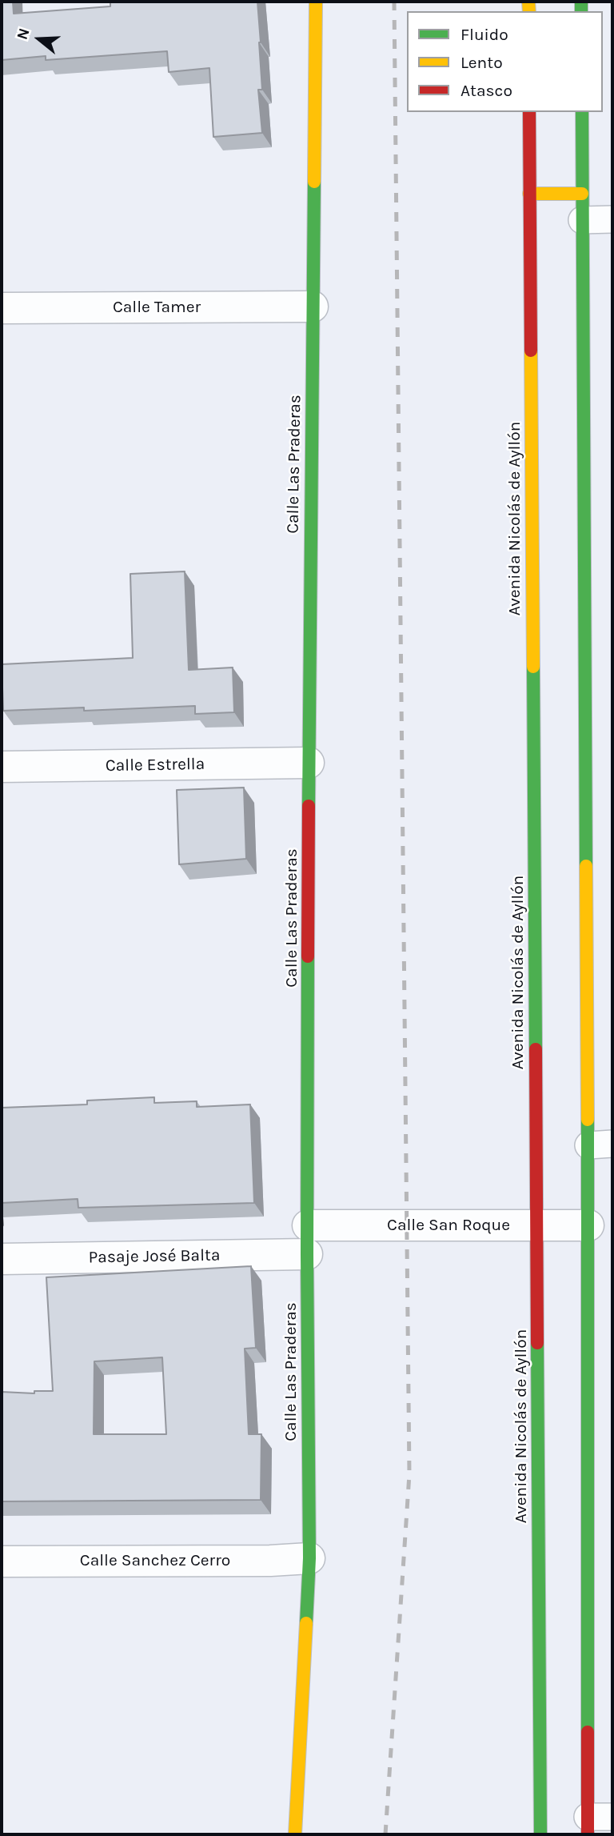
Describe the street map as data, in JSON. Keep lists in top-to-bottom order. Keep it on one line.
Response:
{"streets":{"main road":["Calle Las Praderas","Avenida Nicolás de Ayllón"],"street":["Calle Tamer","Calle Estrella","Calle San Roque","Pasaje José Balta","Calle Sanchez Cerro"]},"crossings":[["Calle Tamer","Calle Las Praderas"],["Calle Las Praderas","Calle Estrella"],["Calle Las Praderas","Calle San Roque"],["Calle Las Praderas","Pasaje José Balta"],["Calle Las Praderas","Calle Sanchez Cerro"],["Avenida Nicolás de Ayllón","Calle San Roque"],["Calle San Roque","Pasaje José Balta"]],"legend":["Fluido","Lento","Atasco"],"north":"left"}
